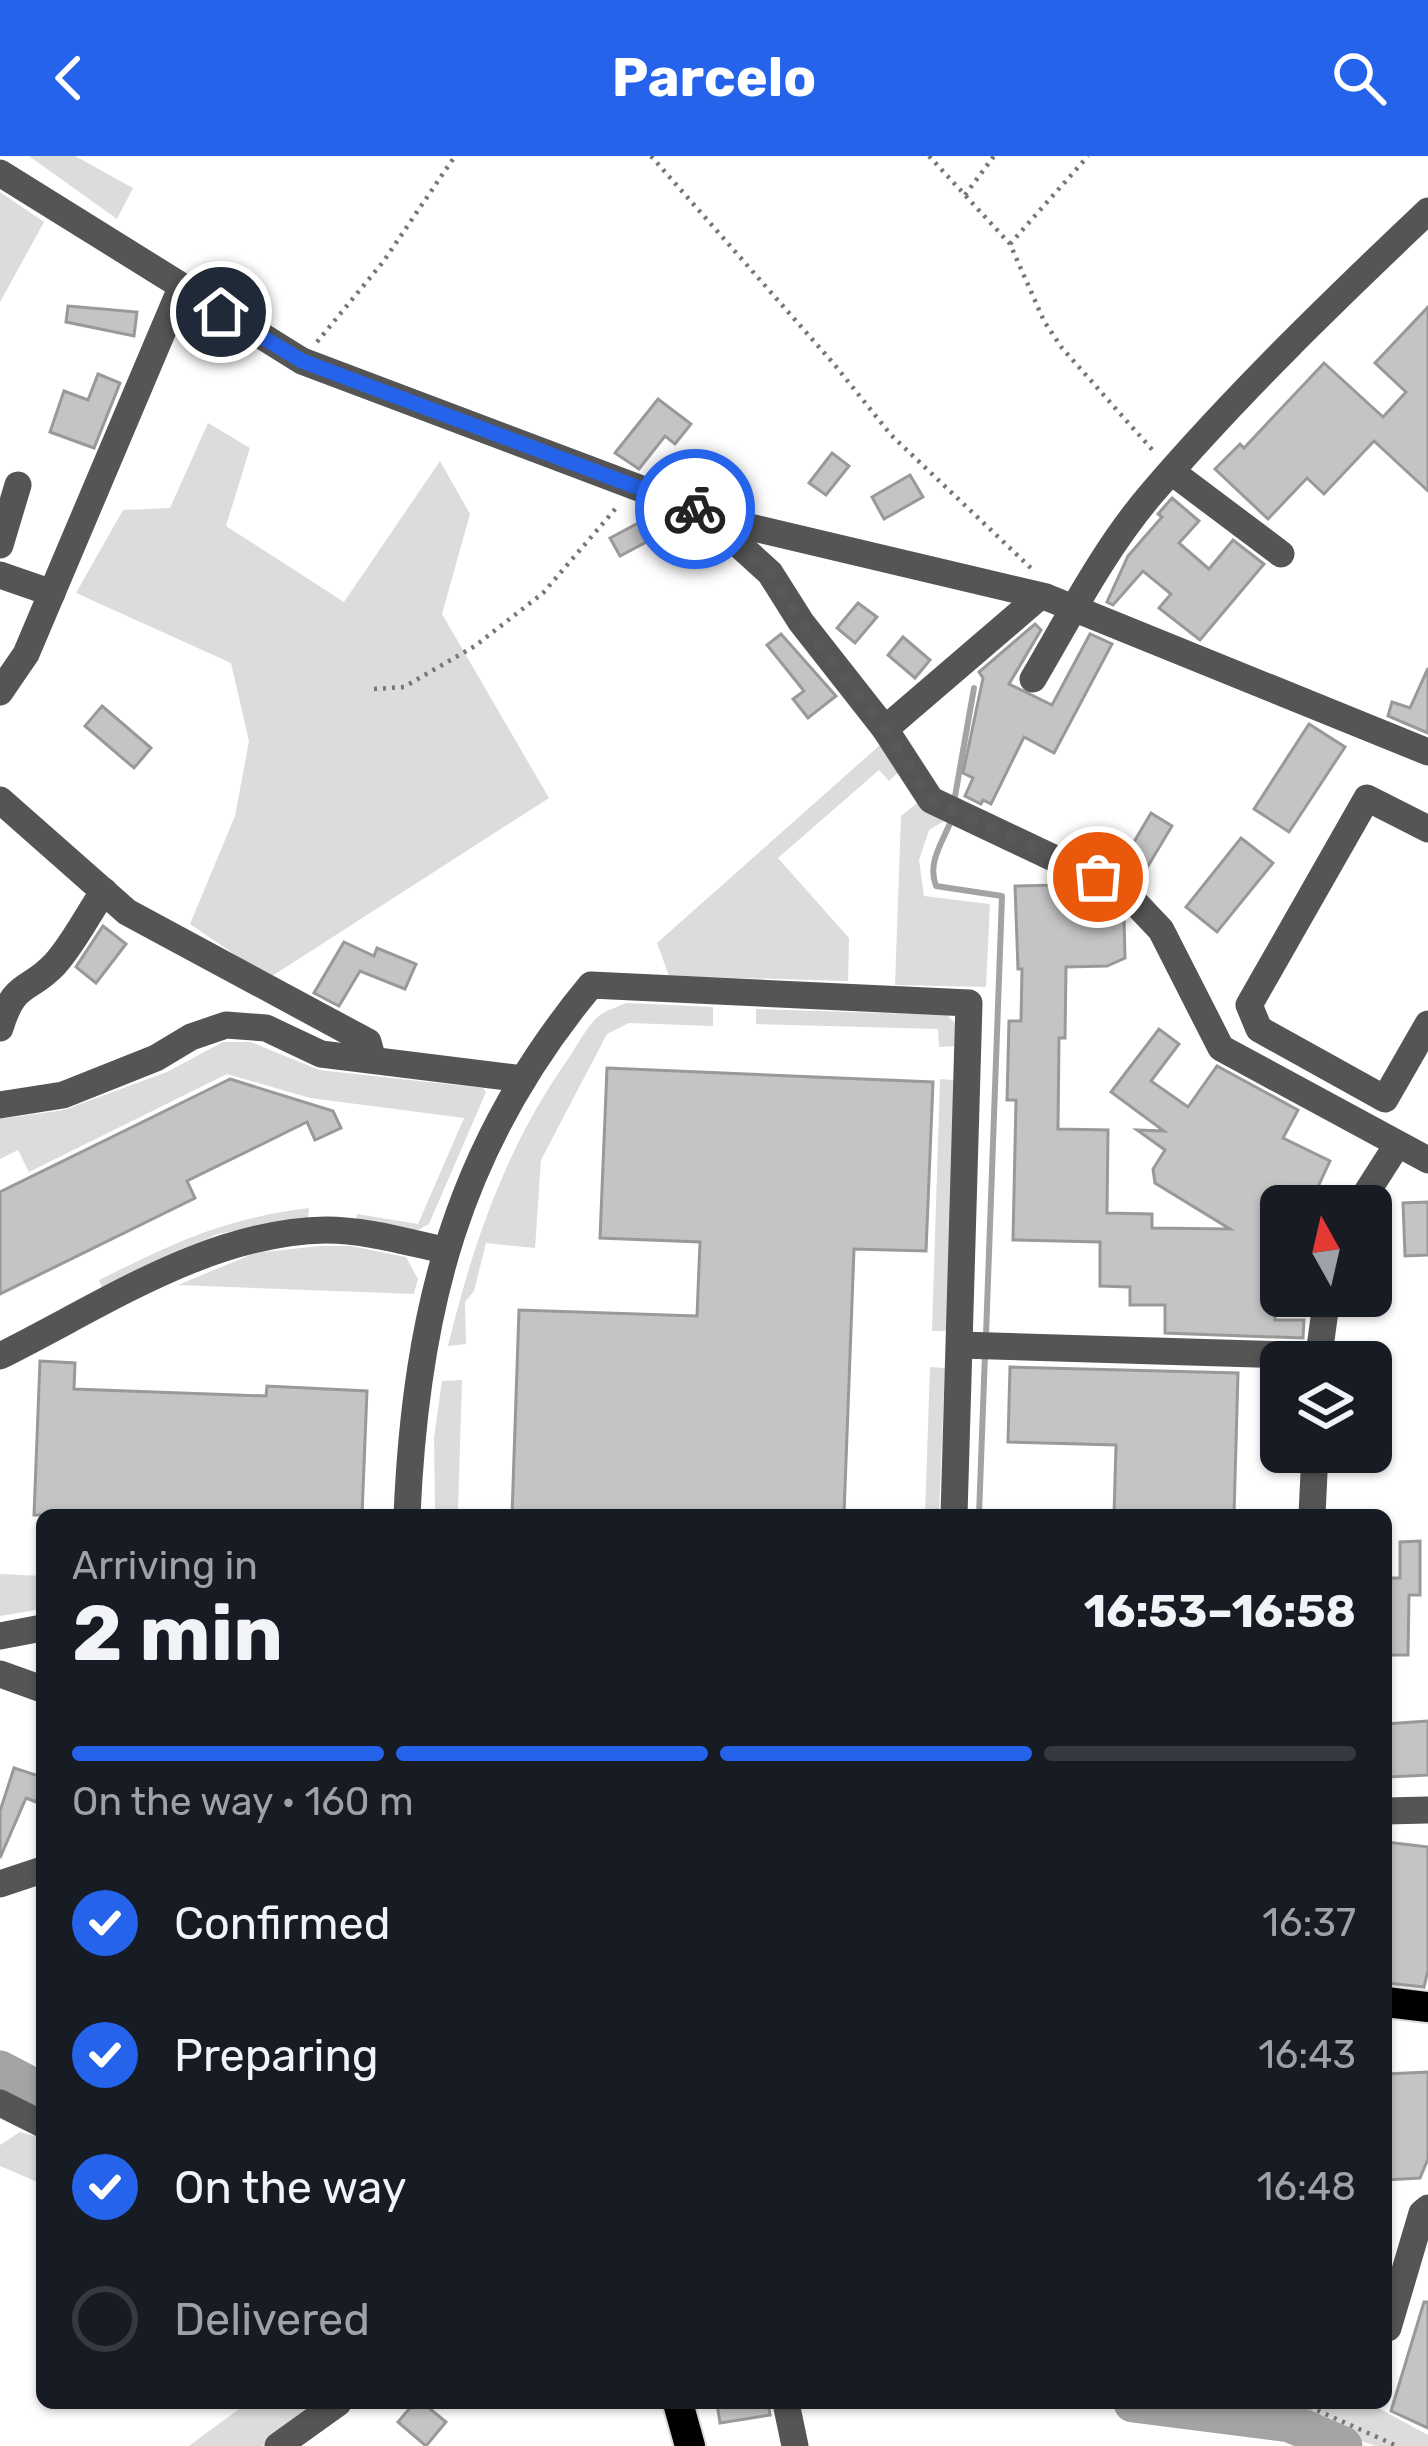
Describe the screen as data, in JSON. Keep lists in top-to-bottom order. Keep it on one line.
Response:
{"north":"top","page":{"header":"Parcelo","heading":["2 min","Arriving in","16:53–16:58"],"bar":"On the way · 160 m","list":[["Confirmed","16:37"],["Preparing","16:43"],["On the way","16:48"],"Delivered"]}}
